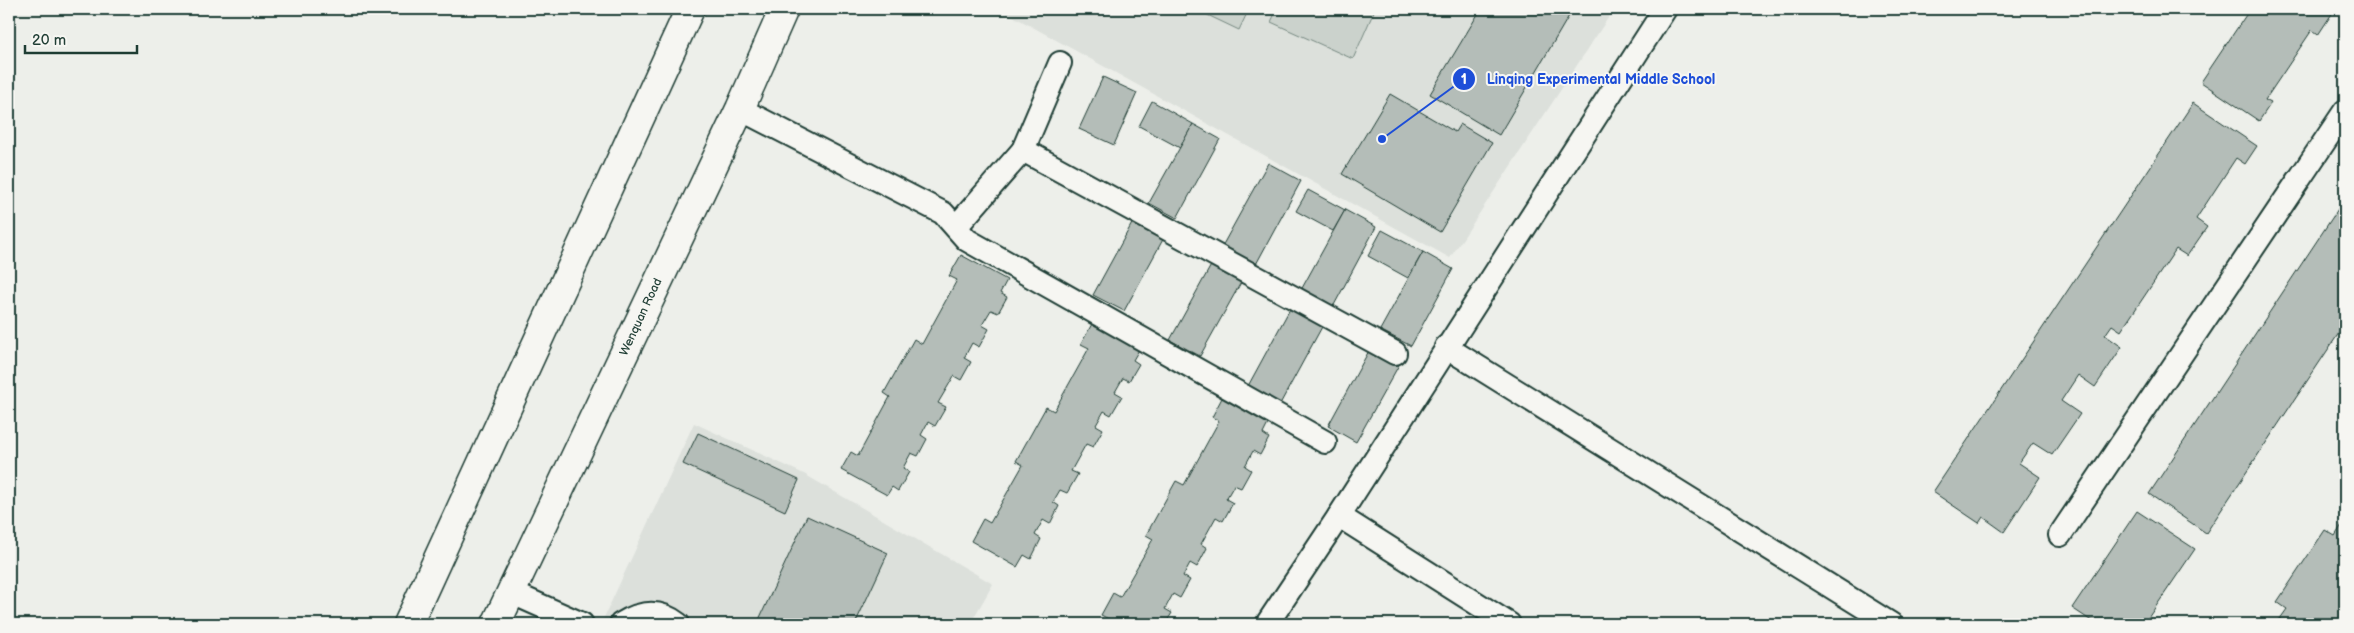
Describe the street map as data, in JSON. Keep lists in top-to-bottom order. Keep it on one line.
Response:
{"streets":{"main road":["Wenquan Road"]},"places":["Linqing Experimental Middle School"],"scale_bar":"20 m"}
